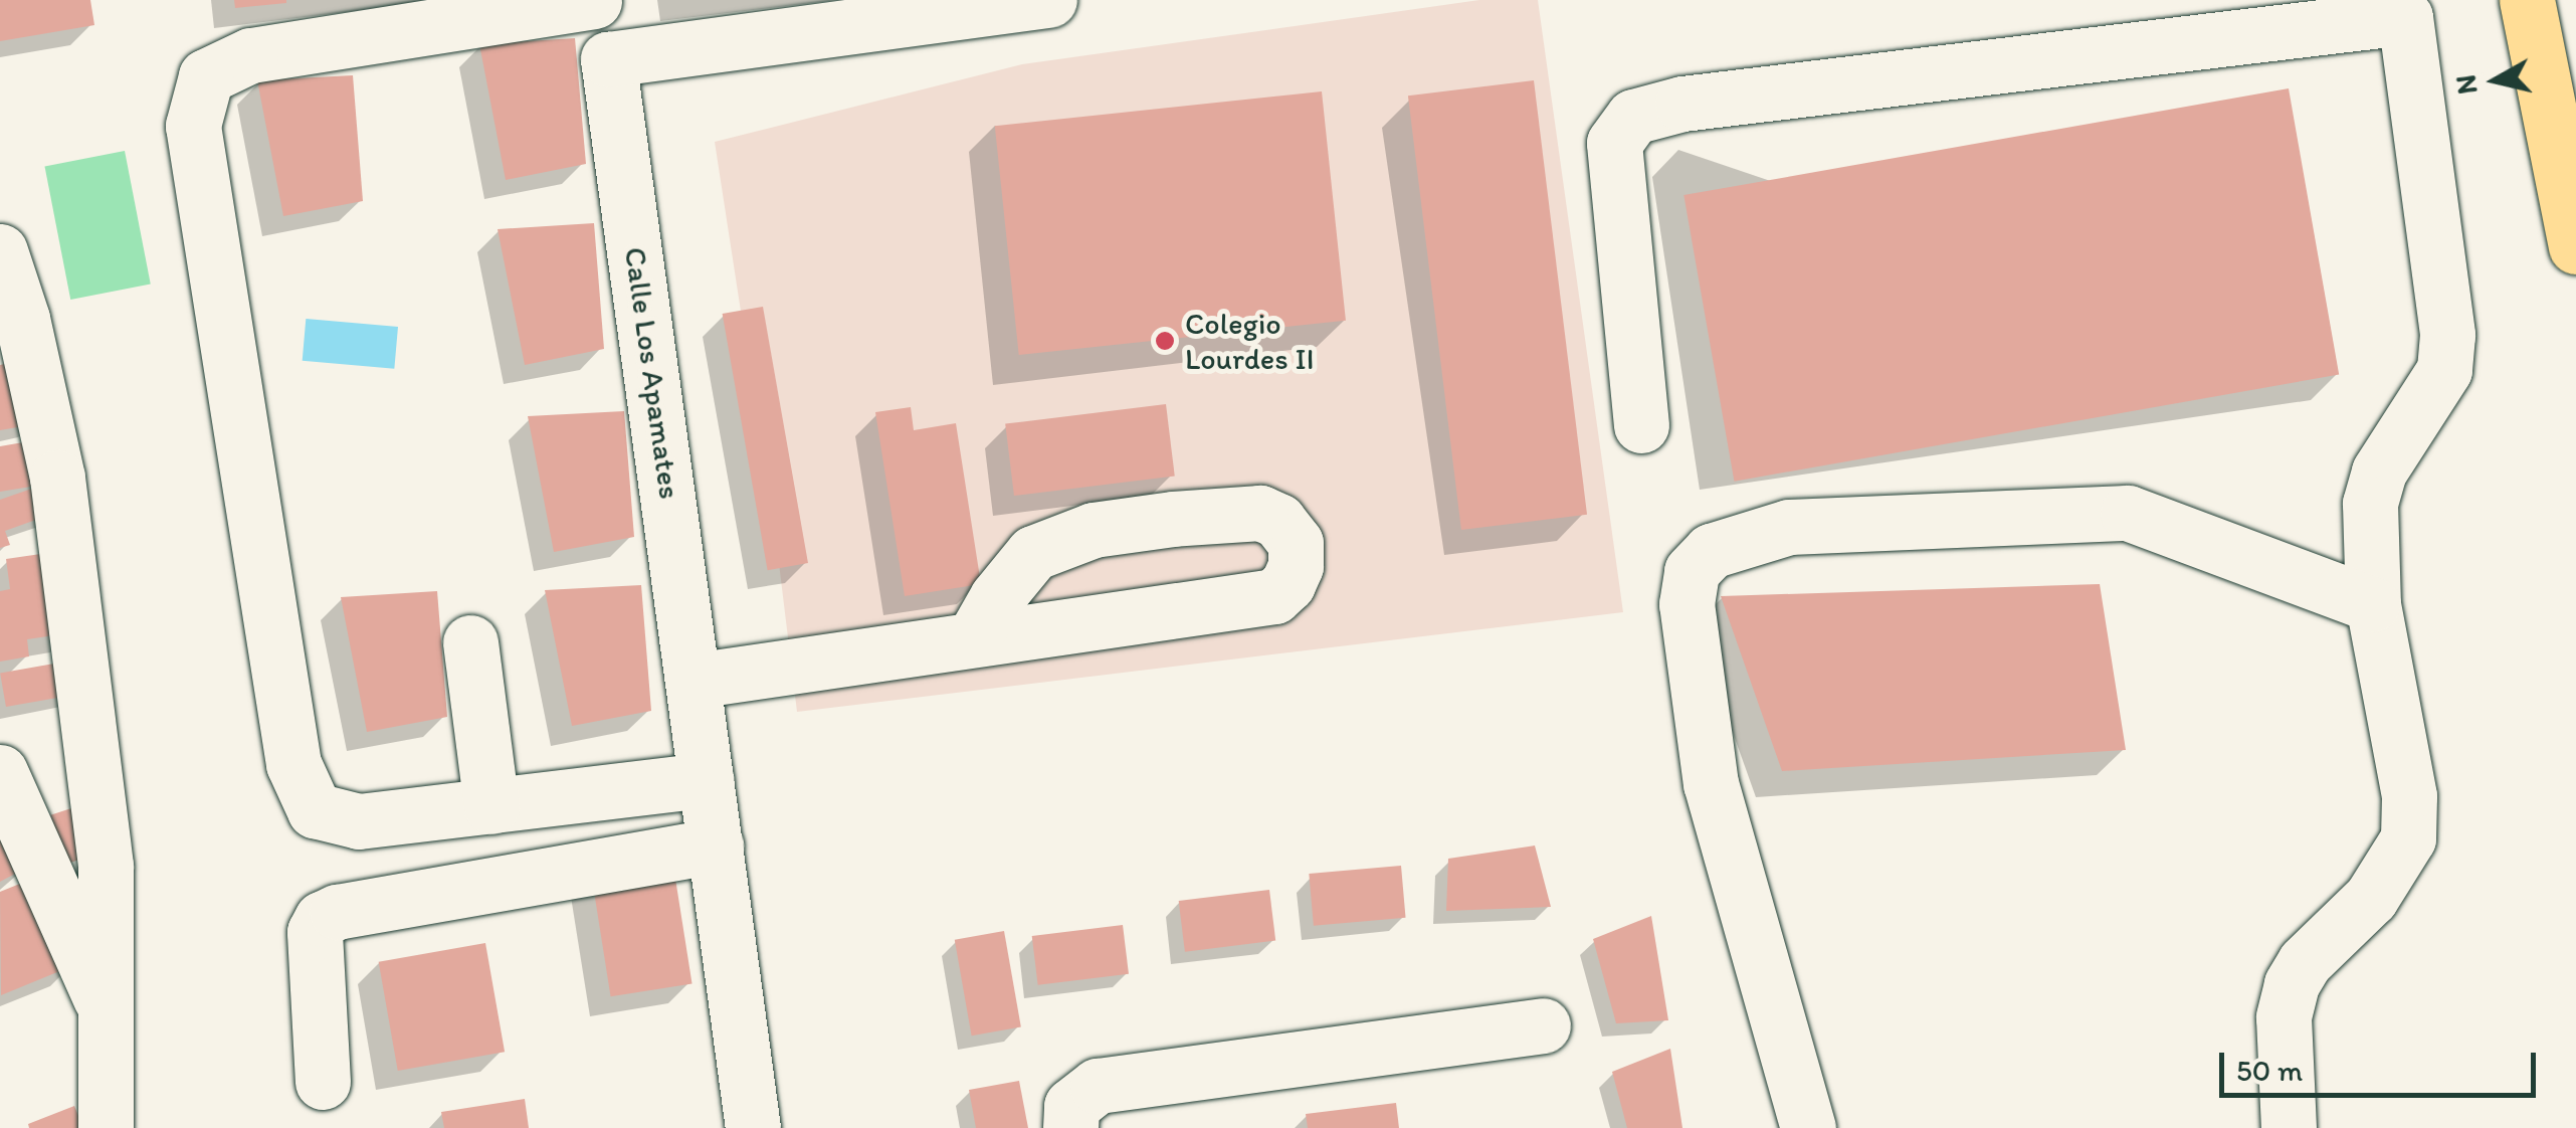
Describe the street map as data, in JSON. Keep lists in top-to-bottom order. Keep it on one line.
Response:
{"streets":{"street":["Calle Los Apamates"]},"places":["Colegio Lourdes II"],"scale_bar":"50 m","north":"left"}
